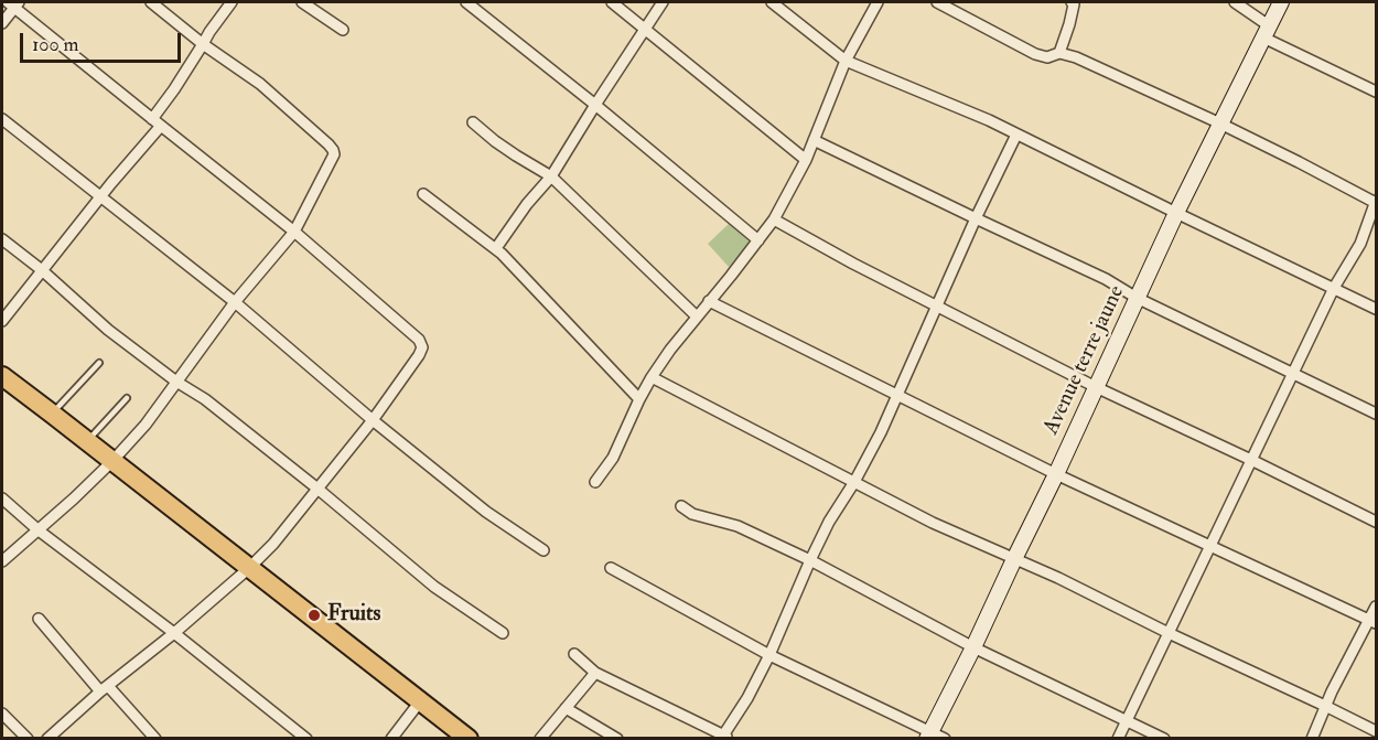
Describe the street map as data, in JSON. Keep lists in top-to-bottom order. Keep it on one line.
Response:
{"streets":{"street":["Avenue terre jaune"]},"places":["Fruits"],"scale_bar":"100 m"}
